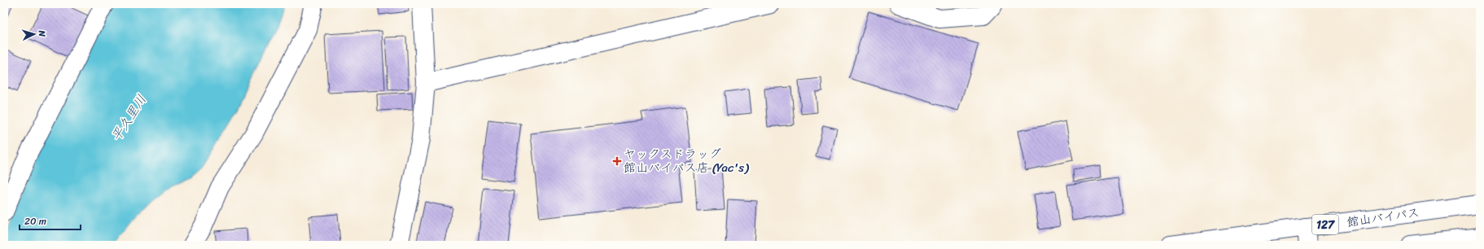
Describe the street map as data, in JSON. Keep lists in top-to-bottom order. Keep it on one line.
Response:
{"streets":{"main road":["館山バイパス","127"]},"water":["平久里川"],"places":{"health":["ヤックスドラッグ 館山バイパス店 (Yac's)"]},"scale_bar":"20 m","north":"right"}
